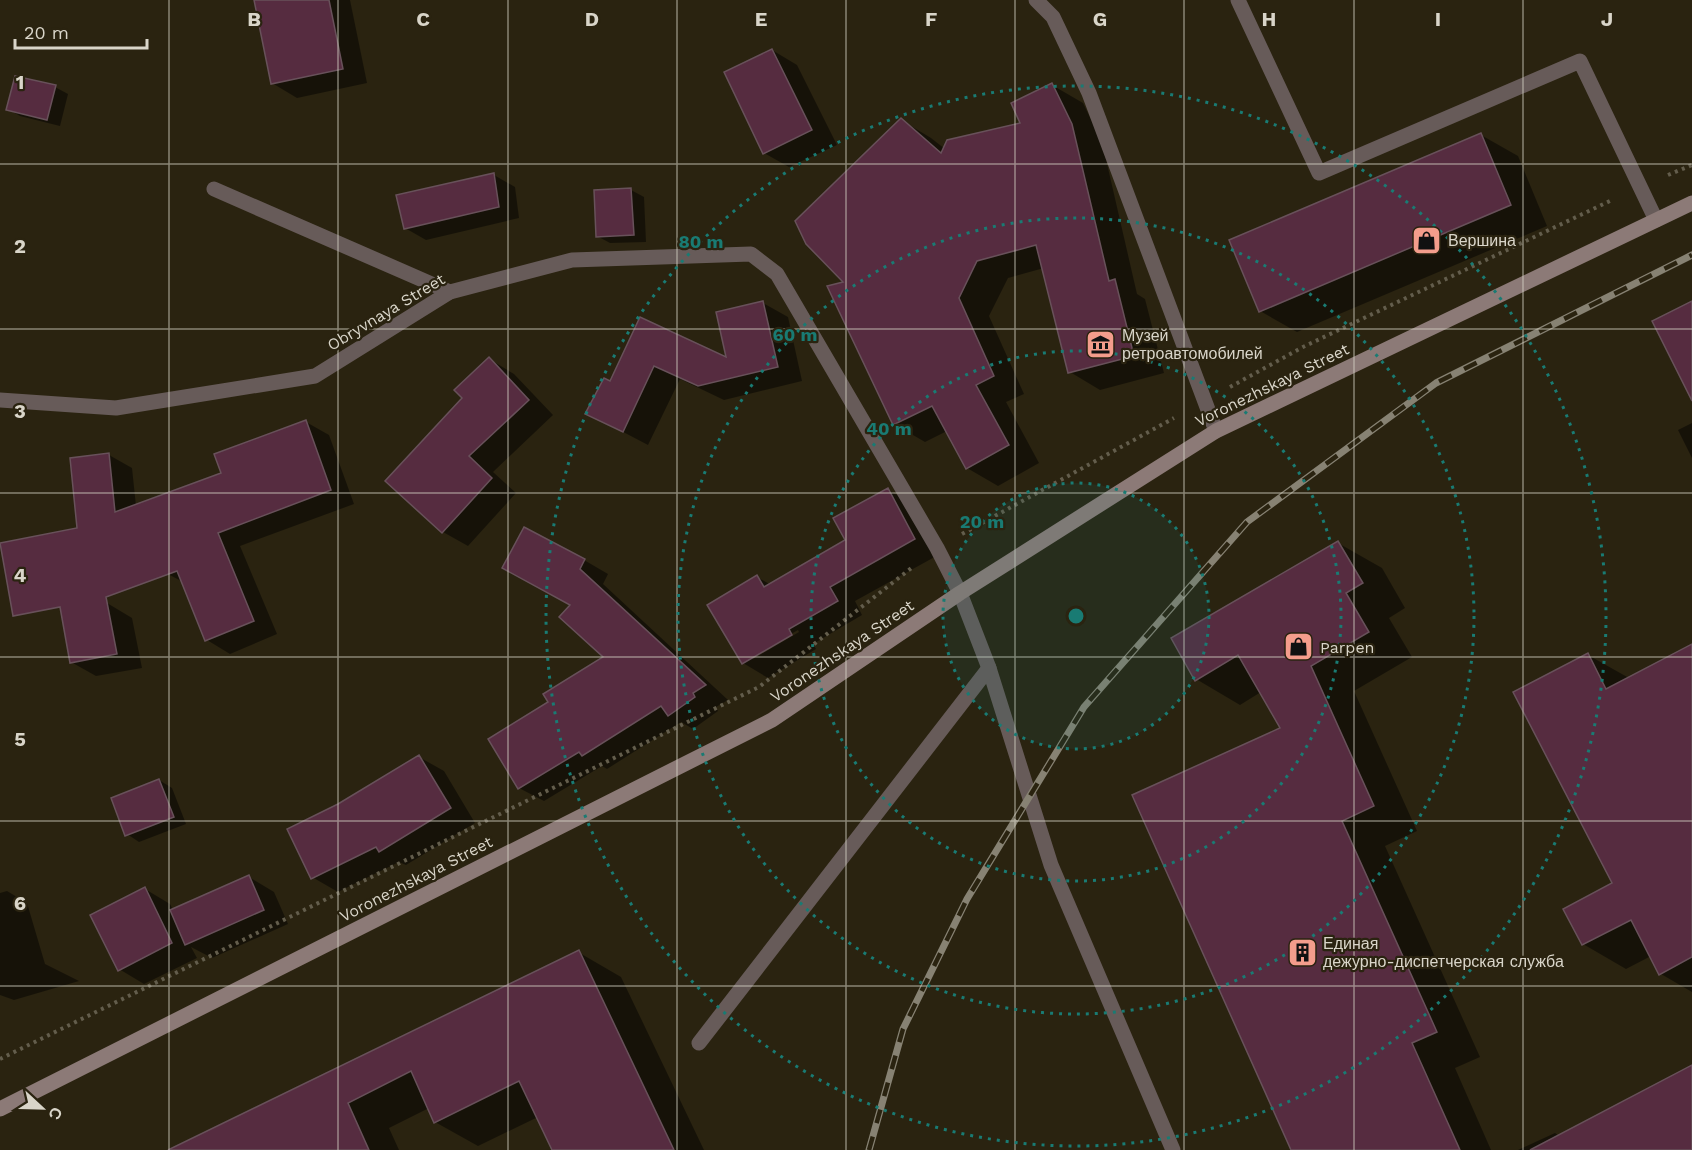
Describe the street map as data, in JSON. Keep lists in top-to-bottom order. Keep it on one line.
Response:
{"streets":{"street":["Obryvnaya Street","Voronezhskaya Street"]},"crossings":[["Obryvnaya Street","Voronezhskaya Street"]],"places":{"shop":["Вершина","Parpen"],"museum":["Музей ретроавтомобилей"],"building":["Единая дежурно-диспетчерская служба"]},"scale_bar":"20 m","north":"right","grid":{"columns":["B","C","D","E","F","G","H","I","J"],"rows":["1","2","3","4","5","6"]},"rings":["80 m","60 m","40 m","20 m"]}
